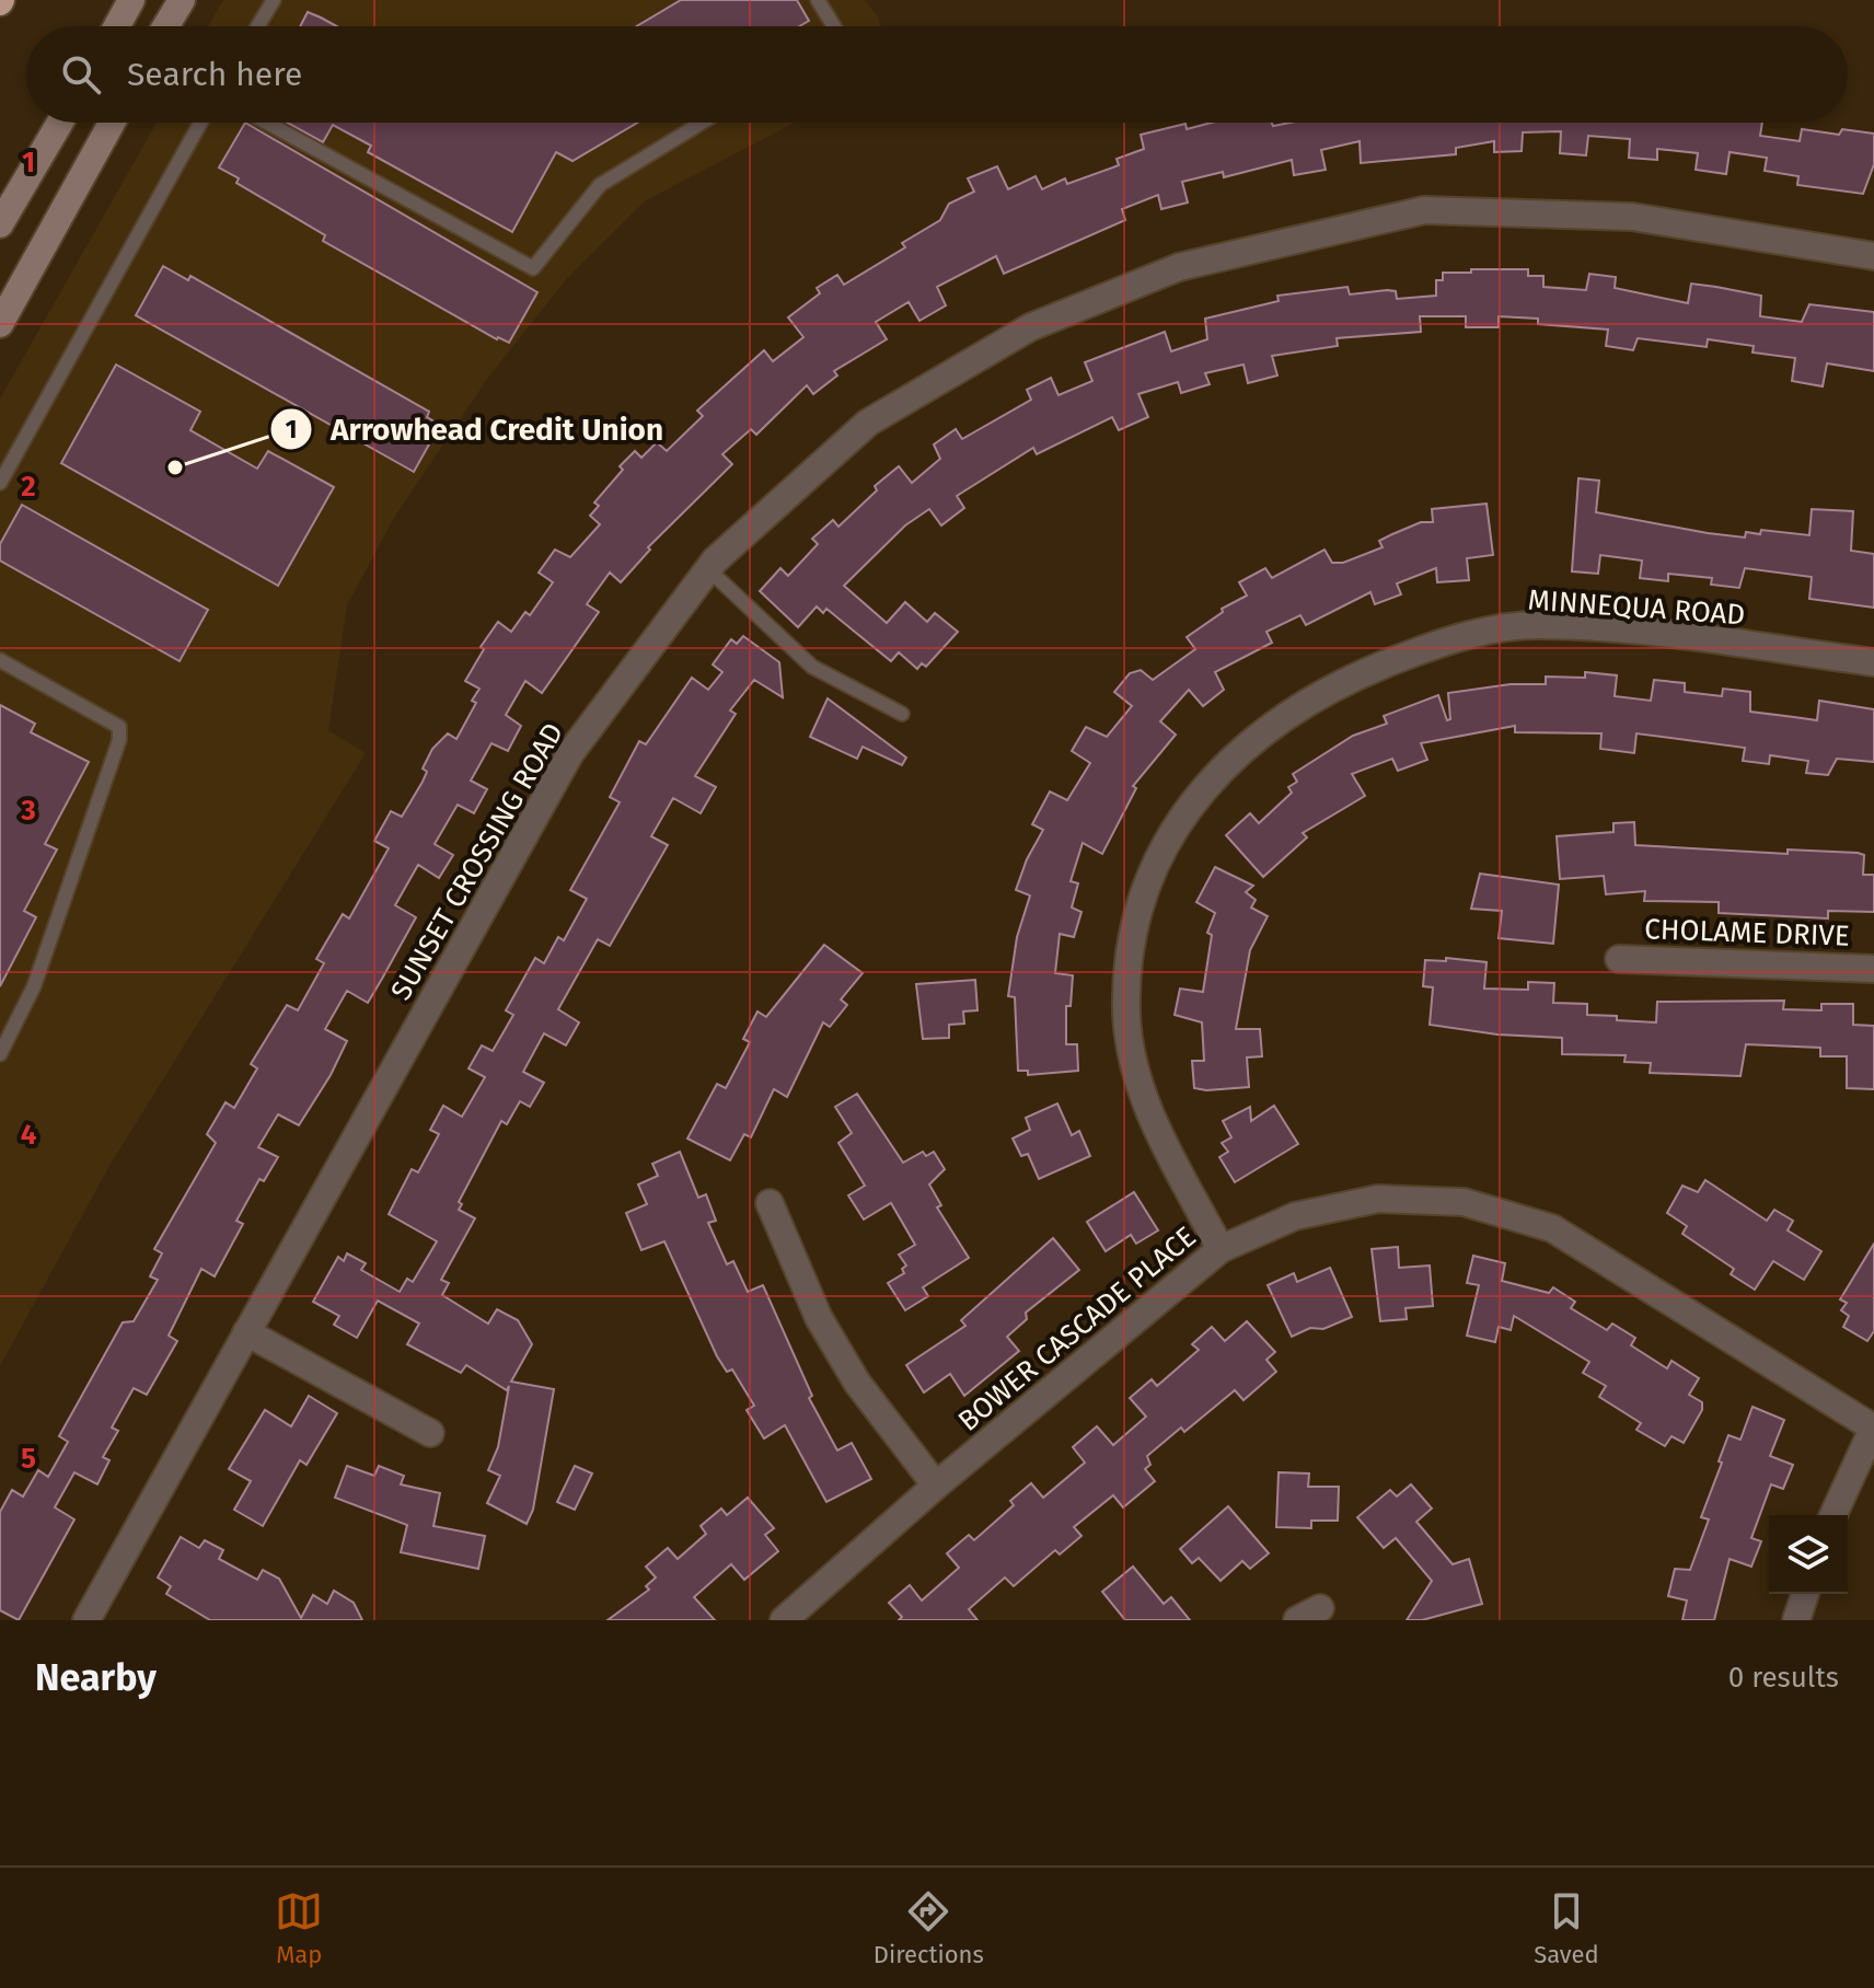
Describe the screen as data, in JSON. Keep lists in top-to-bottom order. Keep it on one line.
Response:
{"streets":{"street":["MINNEQUA ROAD","SUNSET CROSSING ROAD","CHOLAME DRIVE","BOWER CASCADE PLACE"]},"crossings":[["MINNEQUA ROAD","BOWER CASCADE PLACE"]],"places":["Arrowhead Credit Union"],"page":{"search":"Search here","heading":["Nearby","0 results"],"nav":["Map","Directions","Saved"]},"grid":{"rows":["1","2","3","4","5"]}}
